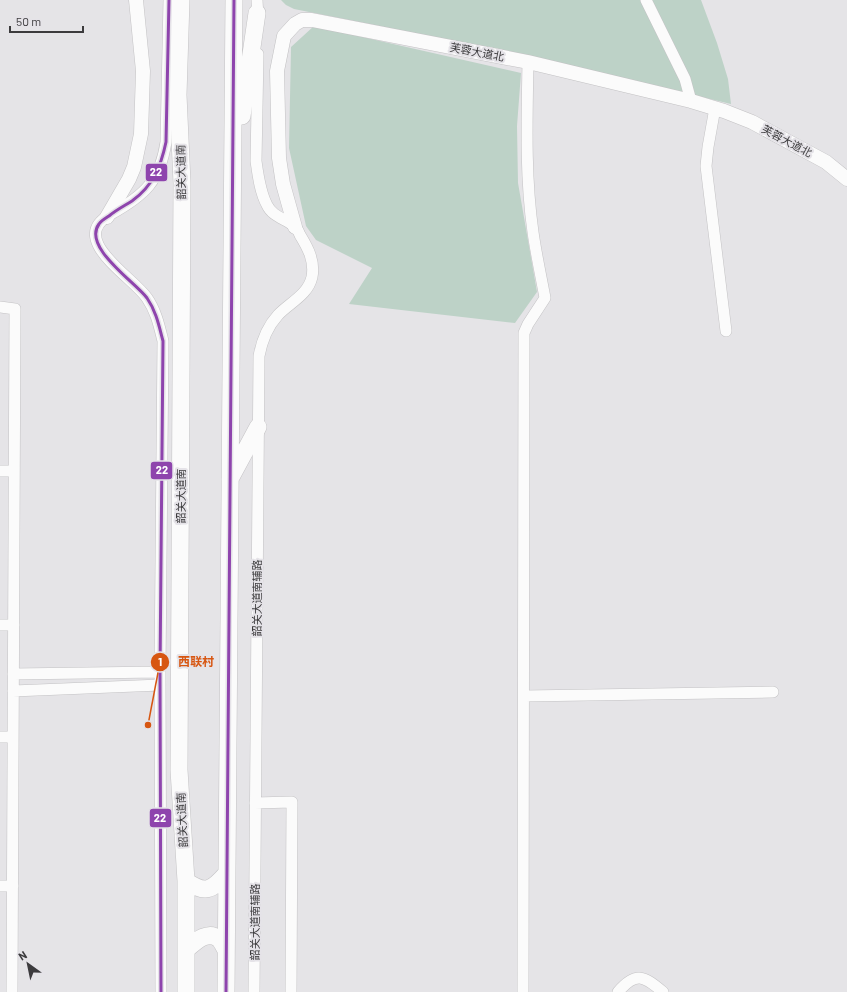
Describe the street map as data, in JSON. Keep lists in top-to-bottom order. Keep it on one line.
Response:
{"streets":{"highway":["韶关大道南"],"main road":["芙蓉大道北"],"street":["韶关大道南辅路"]},"crossings":[["芙蓉大道北","韶关大道南辅路"]],"places":["西联村"],"lines":["transit line 22"],"scale_bar":"50 m","north":"top left"}
